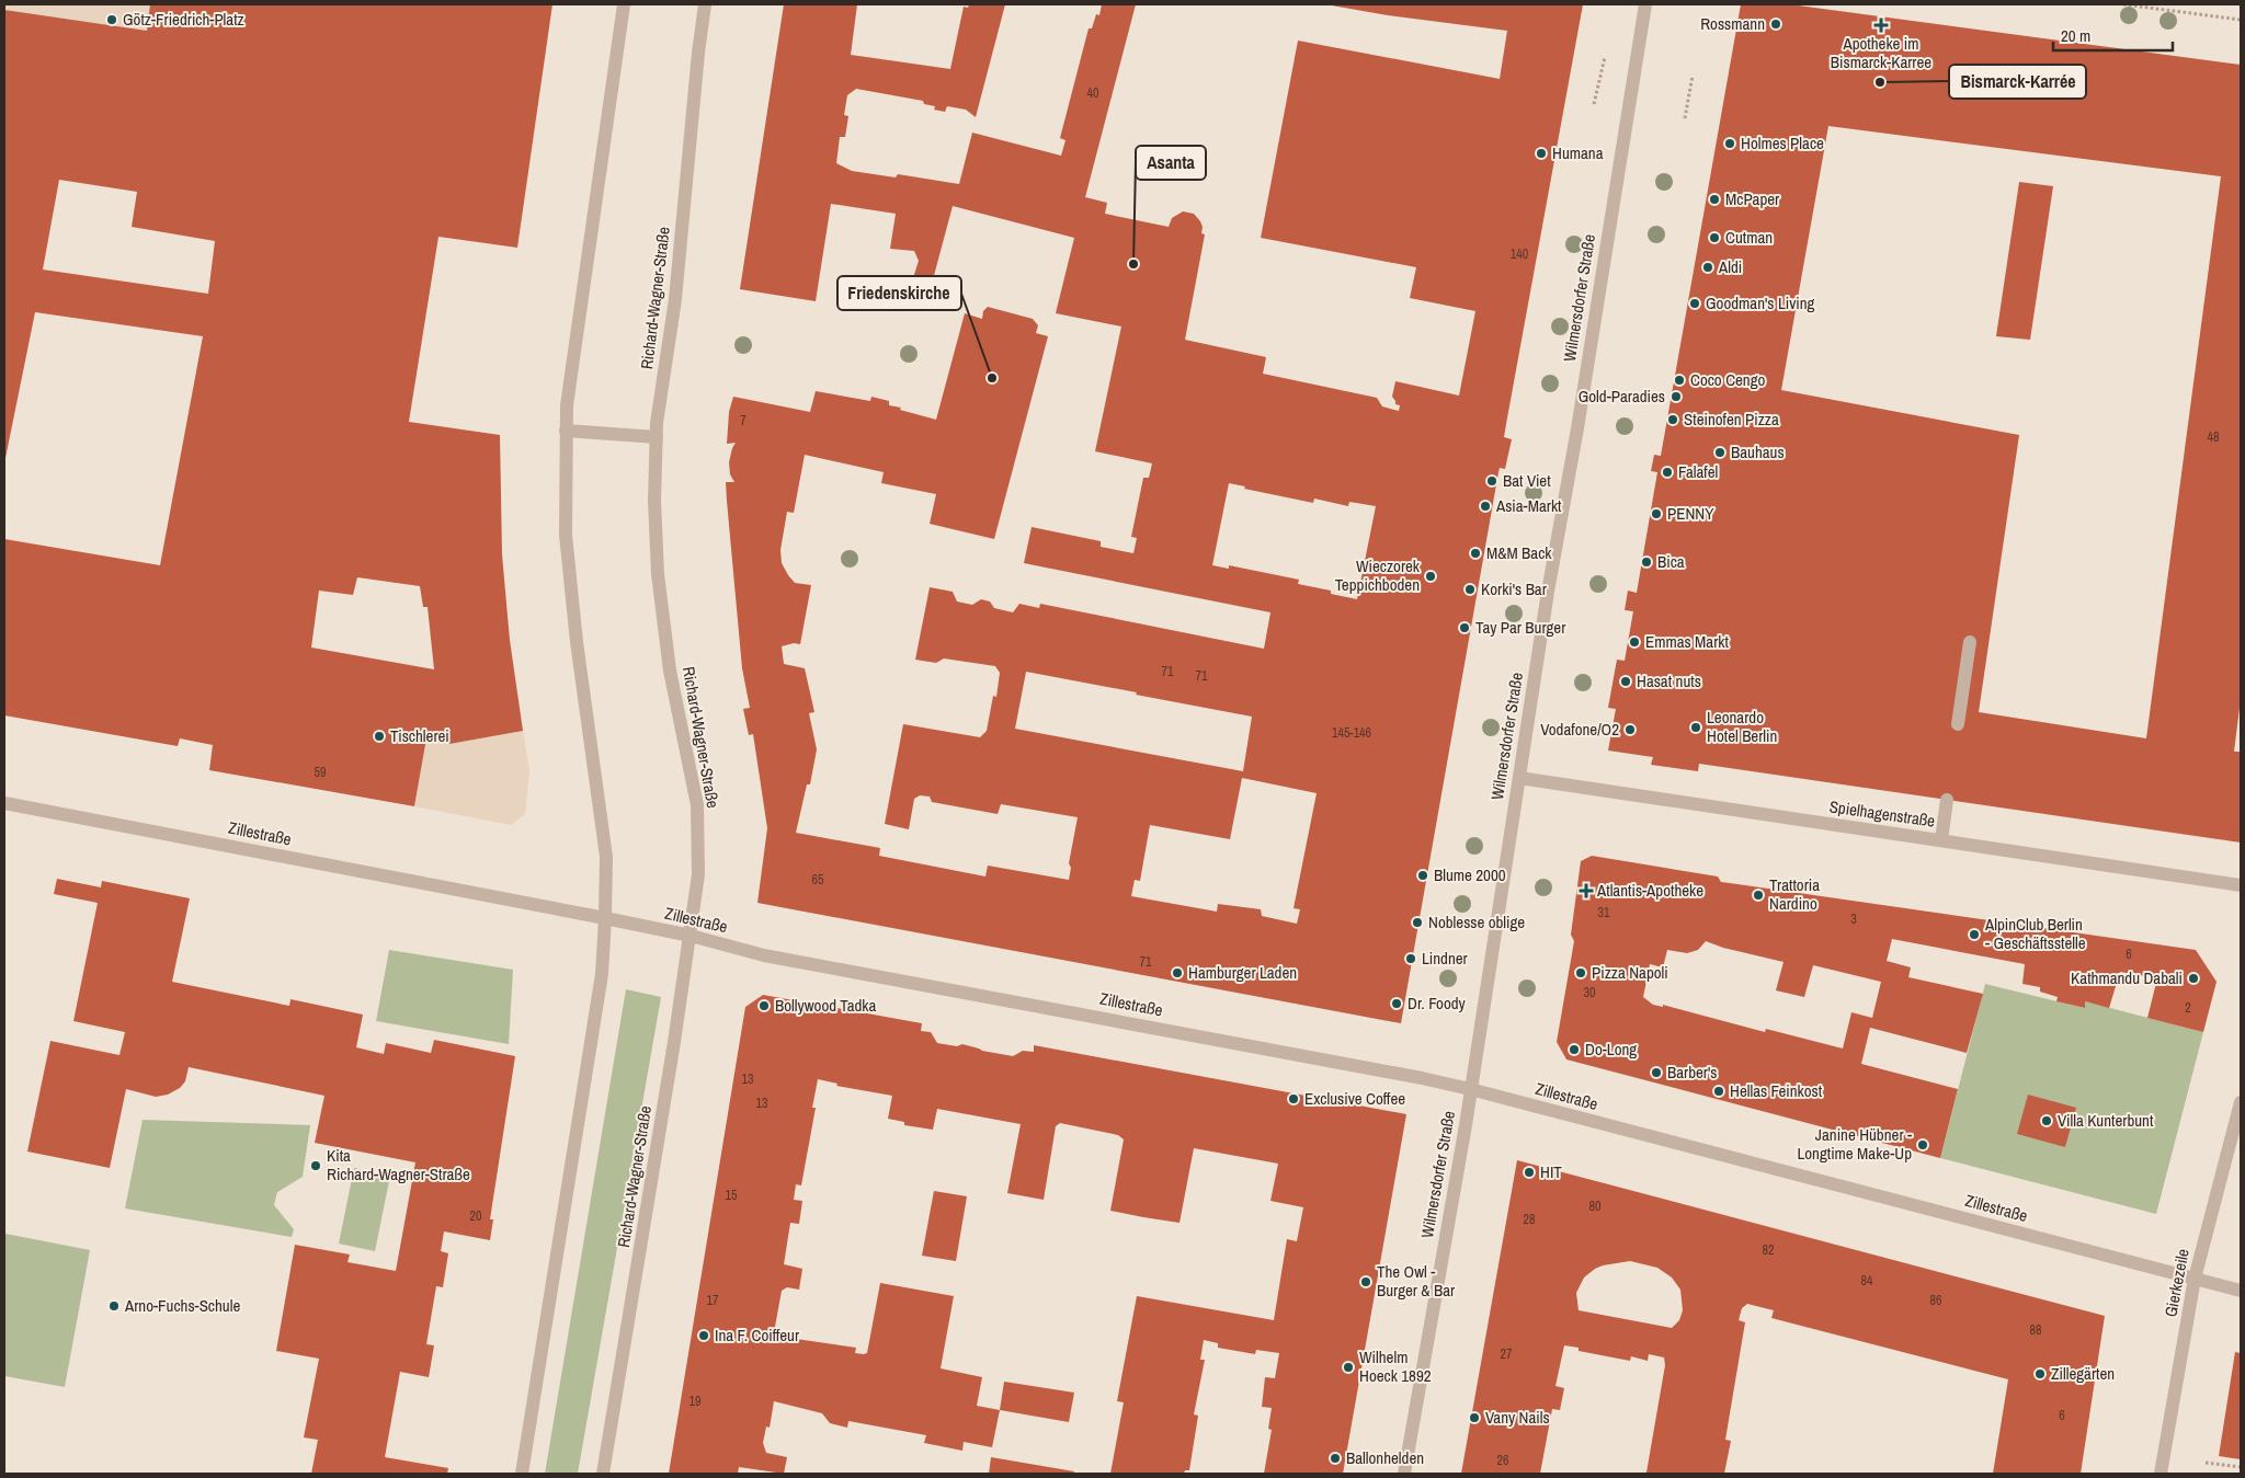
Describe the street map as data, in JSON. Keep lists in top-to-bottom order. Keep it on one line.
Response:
{"streets":{"street":["Richard-Wagner-Straße","Wilmersdorfer Straße","Spielhagenstraße","Zillestraße","Gierkezeile"]},"crossings":[["Richard-Wagner-Straße","Zillestraße"],["Wilmersdorfer Straße","Spielhagenstraße"],["Wilmersdorfer Straße","Zillestraße"],["Zillestraße","Gierkezeile"]],"places":{"other":["Götz-Friedrich-Platz","Rossmann","Bismarck-Karrée","Holmes Place","Humana","McPaper","Cutman","Asanta","Aldi","Goodman's Living","Friedenskirche","Coco Cengo","Gold-Paradies","Steinofen Pizza","Bauhaus","Falafel","Bat Viet","Asia-Markt","PENNY","M&M Back","Bica","Wieczorek Teppichboden","Korki's Bar","Tay Par Burger","Emmas Markt","Hasat nuts","Leonardo Hotel Berlin","Vodafone/O2","Tischlerei","Blume 2000","Trattoria Nardino","Noblesse oblige","AlpinClub Berlin - Geschäftsstelle","Lindner","Hamburger Laden","Pizza Napoli","Kathmandu Dabali","Dr. Foody","Bollywood Tadka","Do-Long","Barber's","Hellas Feinkost","Exclusive Coffee","Villa Kunterbunt","Janine Hübner - Longtime Make-Up","Kita Richard-Wagner-Straße","HIT","The Owl - Burger & Bar","Arno-Fuchs-Schule","Ina F. Coiffeur","Wilhelm Hoeck 1892","Zillegärten","Vany Nails","Ballonhelden"],"health":["Apotheke im Bismarck-Karree","Atlantis-Apotheke"]},"house_numbers":["40","140","7","48","71","71","145-146","59","65","31","3","6","71","30","2","13","13","15","80","20","28","82","84","17","86","88","27","19","6","26"],"scale_bar":"20 m"}
